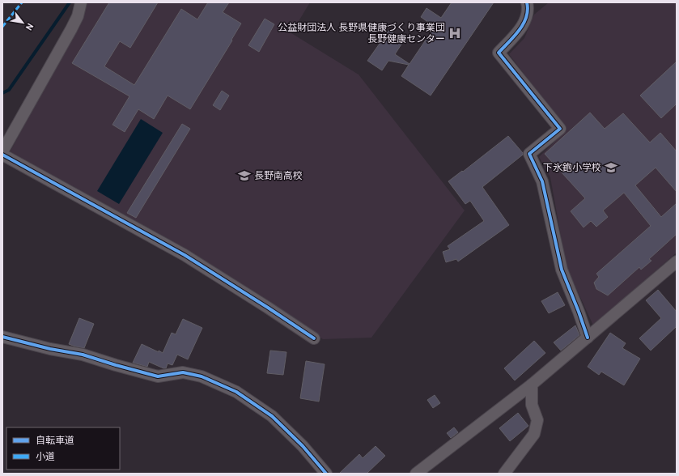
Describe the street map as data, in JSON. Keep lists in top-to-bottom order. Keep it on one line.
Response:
{"places":{"hospital":["公益財団法人 長野県健康づくり事業団 長野健康センター"],"school or university":["下氷鉋小学校","長野南高校"]},"legend":["自転車道","小道"],"north":"bottom right"}
